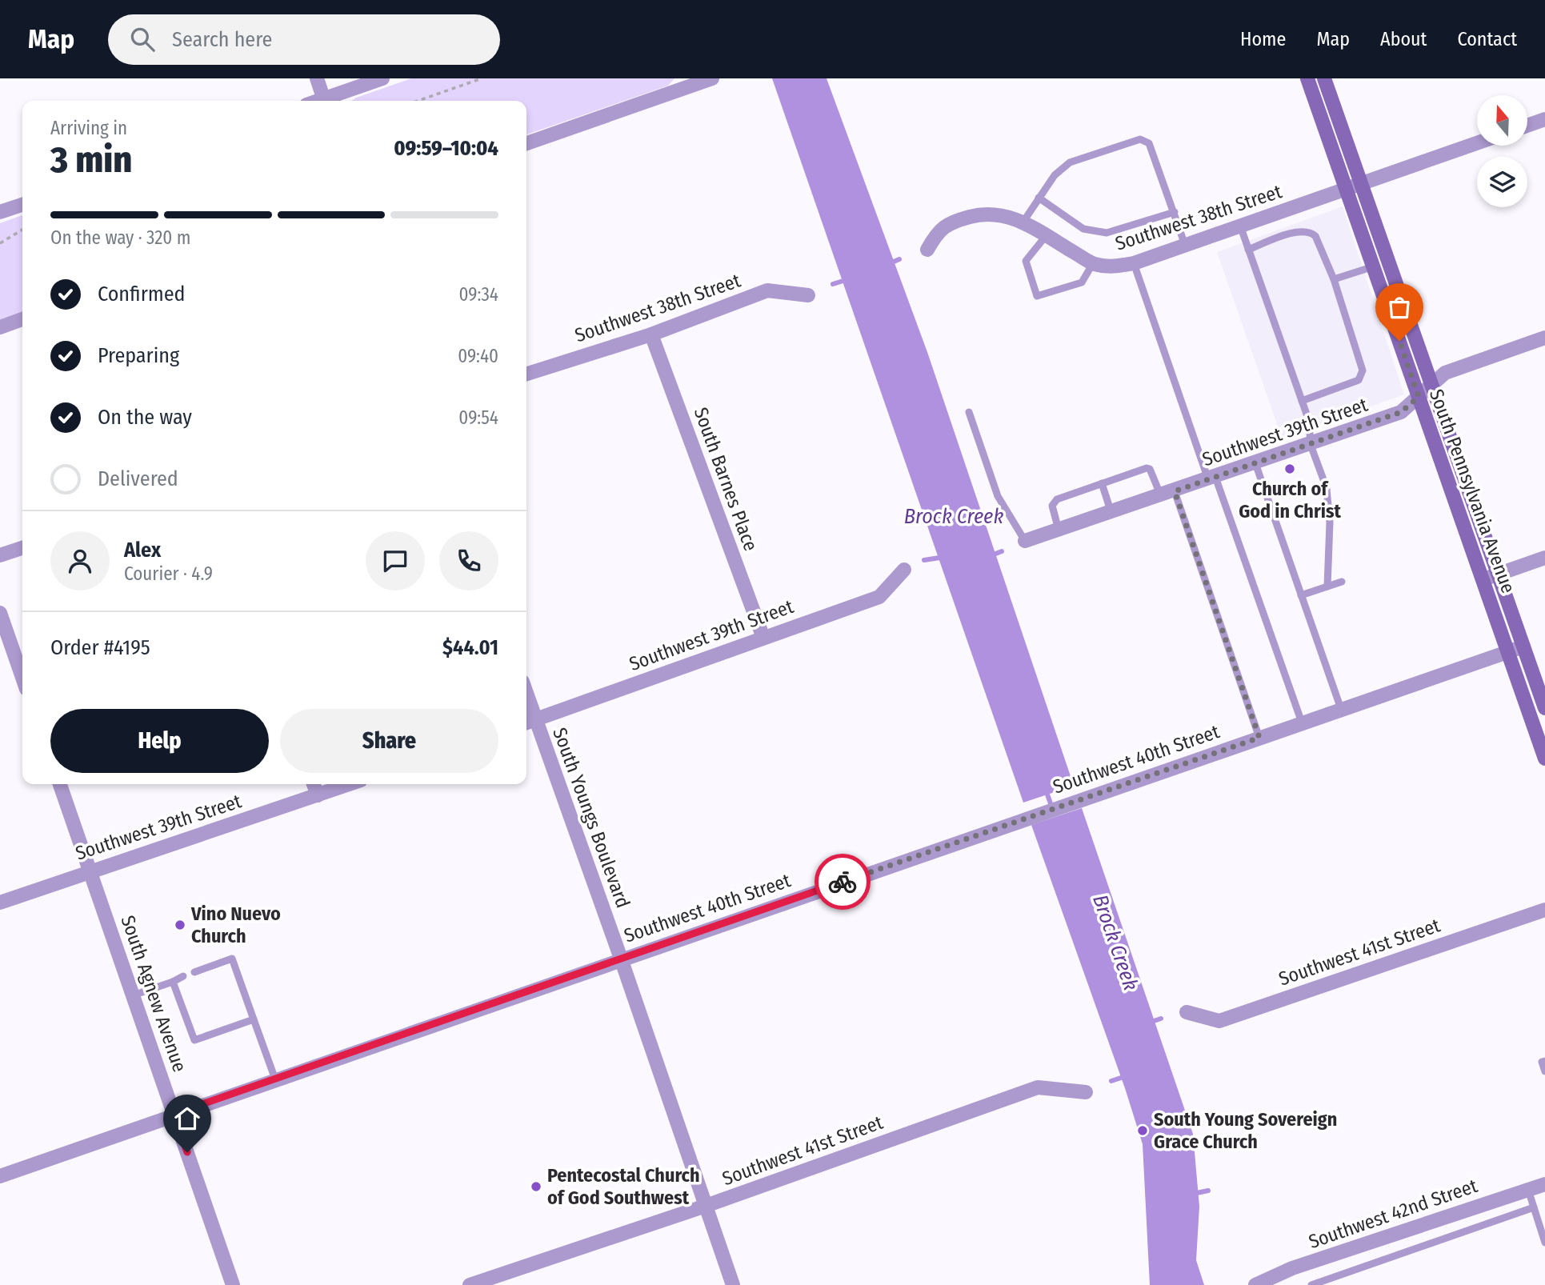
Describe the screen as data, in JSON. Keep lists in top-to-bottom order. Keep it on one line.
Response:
{"streets":{"main road":["South Pennsylvania Avenue"],"street":["Southwest 38th Street","Southwest 39th Street","South Barnes Place","Southwest 40th Street","South Youngs Boulevard","Southwest 41st Street","South Agnew Avenue","Southwest 42nd Street"]},"crossings":[["Southwest 38th Street","South Barnes Place"],["Southwest 38th Street","South Pennsylvania Avenue"],["Southwest 39th Street","South Barnes Place"],["Southwest 39th Street","South Pennsylvania Avenue"],["Southwest 39th Street","South Youngs Boulevard"],["Southwest 39th Street","South Agnew Avenue"],["South Pennsylvania Avenue","Southwest 40th Street"],["Southwest 40th Street","South Youngs Boulevard"],["Southwest 40th Street","South Agnew Avenue"],["South Youngs Boulevard","Southwest 41st Street"]],"water":["Brock Creek"],"places":["Church of God in Christ","Vino Nuevo Church","South Young Sovereign Grace Church","Pentecostal Church of God Southwest"],"north":"top","page":{"header":"Map","search":"Search here","nav":["Home","Map","About","Contact"],"heading":["3 min","Arriving in","09:59–10:04"],"panel":["Alex","Courier · 4.9","Order #4195","$44.01"],"bar":"On the way · 320 m","list":[["Confirmed","09:34"],["Preparing","09:40"],["On the way","09:54"],"Delivered"],"buttons":["Help","Share"]}}
